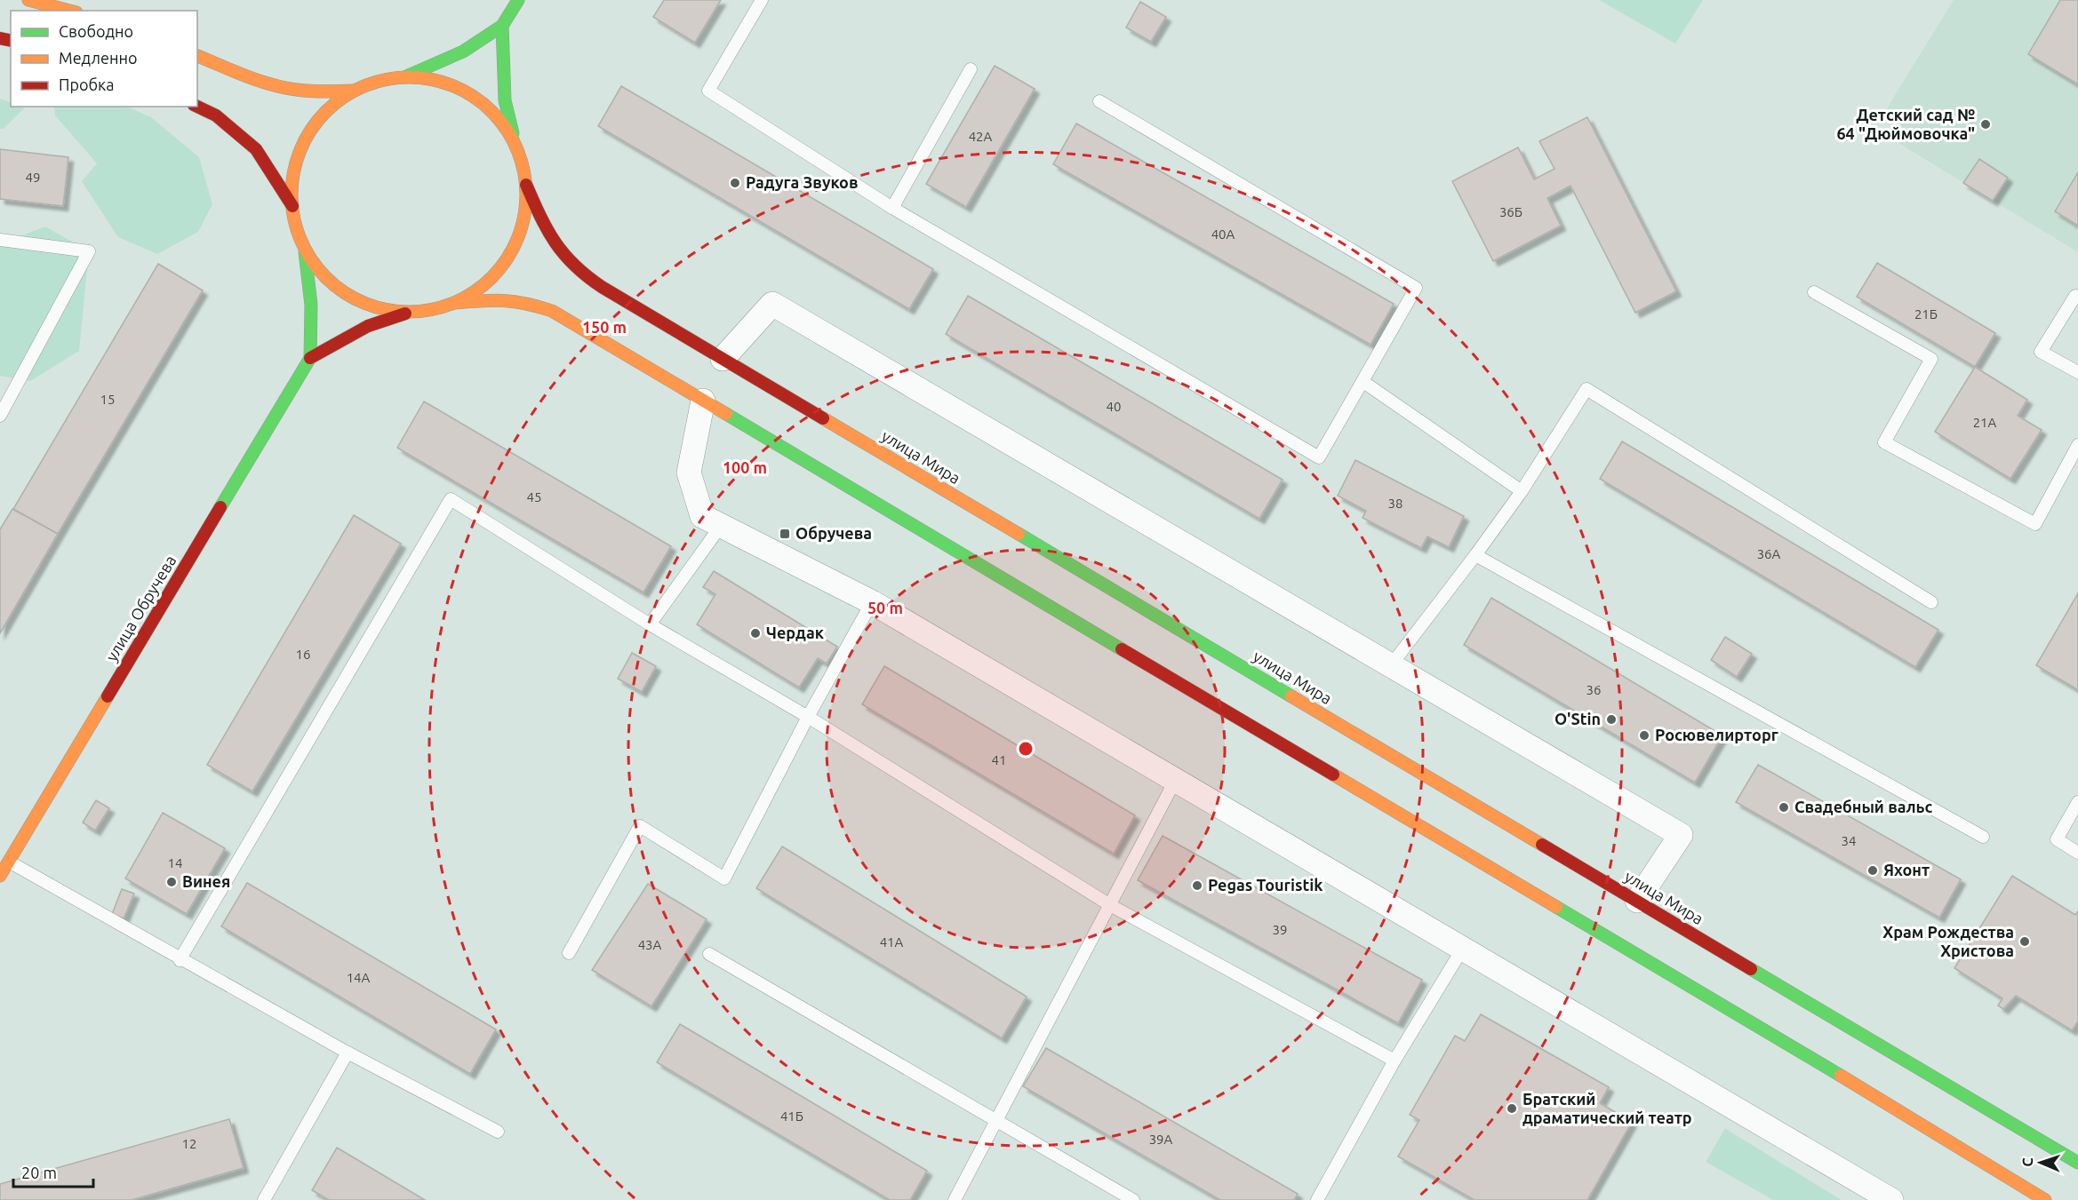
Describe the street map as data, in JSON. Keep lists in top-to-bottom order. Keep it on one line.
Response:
{"streets":{"main road":["улица Мира","улица Обручева"]},"places":{"other":["Детский сад № 64 \"Дюймовочка\"","Радуга Звуков","Чердак","O'Stin","Росювелирторг","Свадебный вальс","Яхонт","Винея","Pegas Touristik","Храм Рождества Христова","Братский драматический театр"],"transit":["Обручева"]},"house_numbers":["42А","49","36Б","40А","21Б","15","40","21А","45","38","36А","16","36","41","34","14","39","41А","43А","14А","41Б","39А","12"],"legend":["Свободно","Медленно","Пробка"],"scale_bar":"20 m","north":"left","rings":["150 m","100 m","50 m"]}
